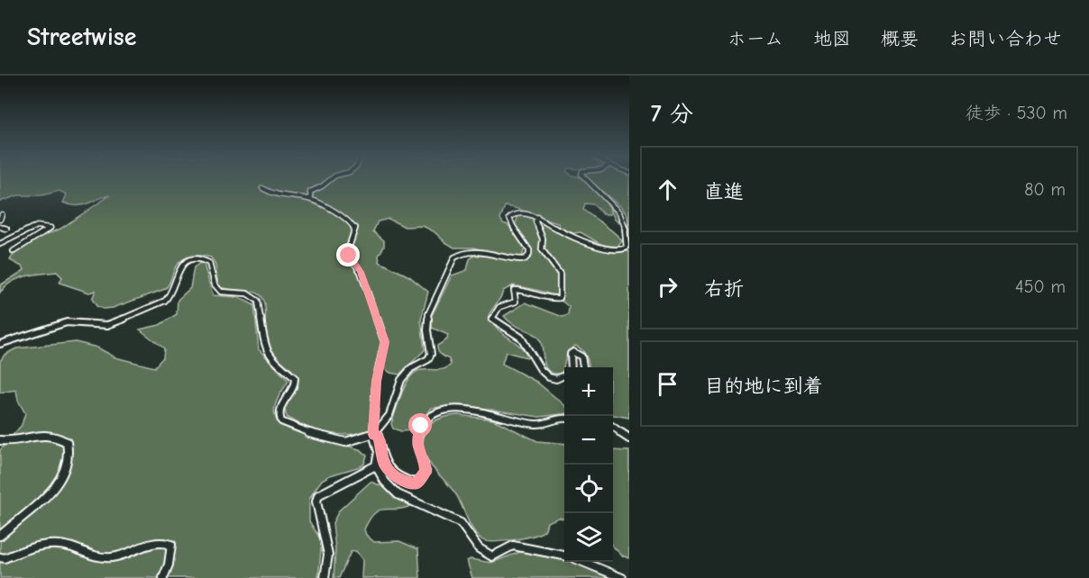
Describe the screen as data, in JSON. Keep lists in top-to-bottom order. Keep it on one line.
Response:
{"page":{"header":"Streetwise","nav":["ホーム","地図","概要","お問い合わせ"],"heading":["7 分","徒歩 · 530 m"],"list":[["直進","80 m"],["右折","450 m"],"目的地に到着"],"map_buttons":["+","−"]}}
